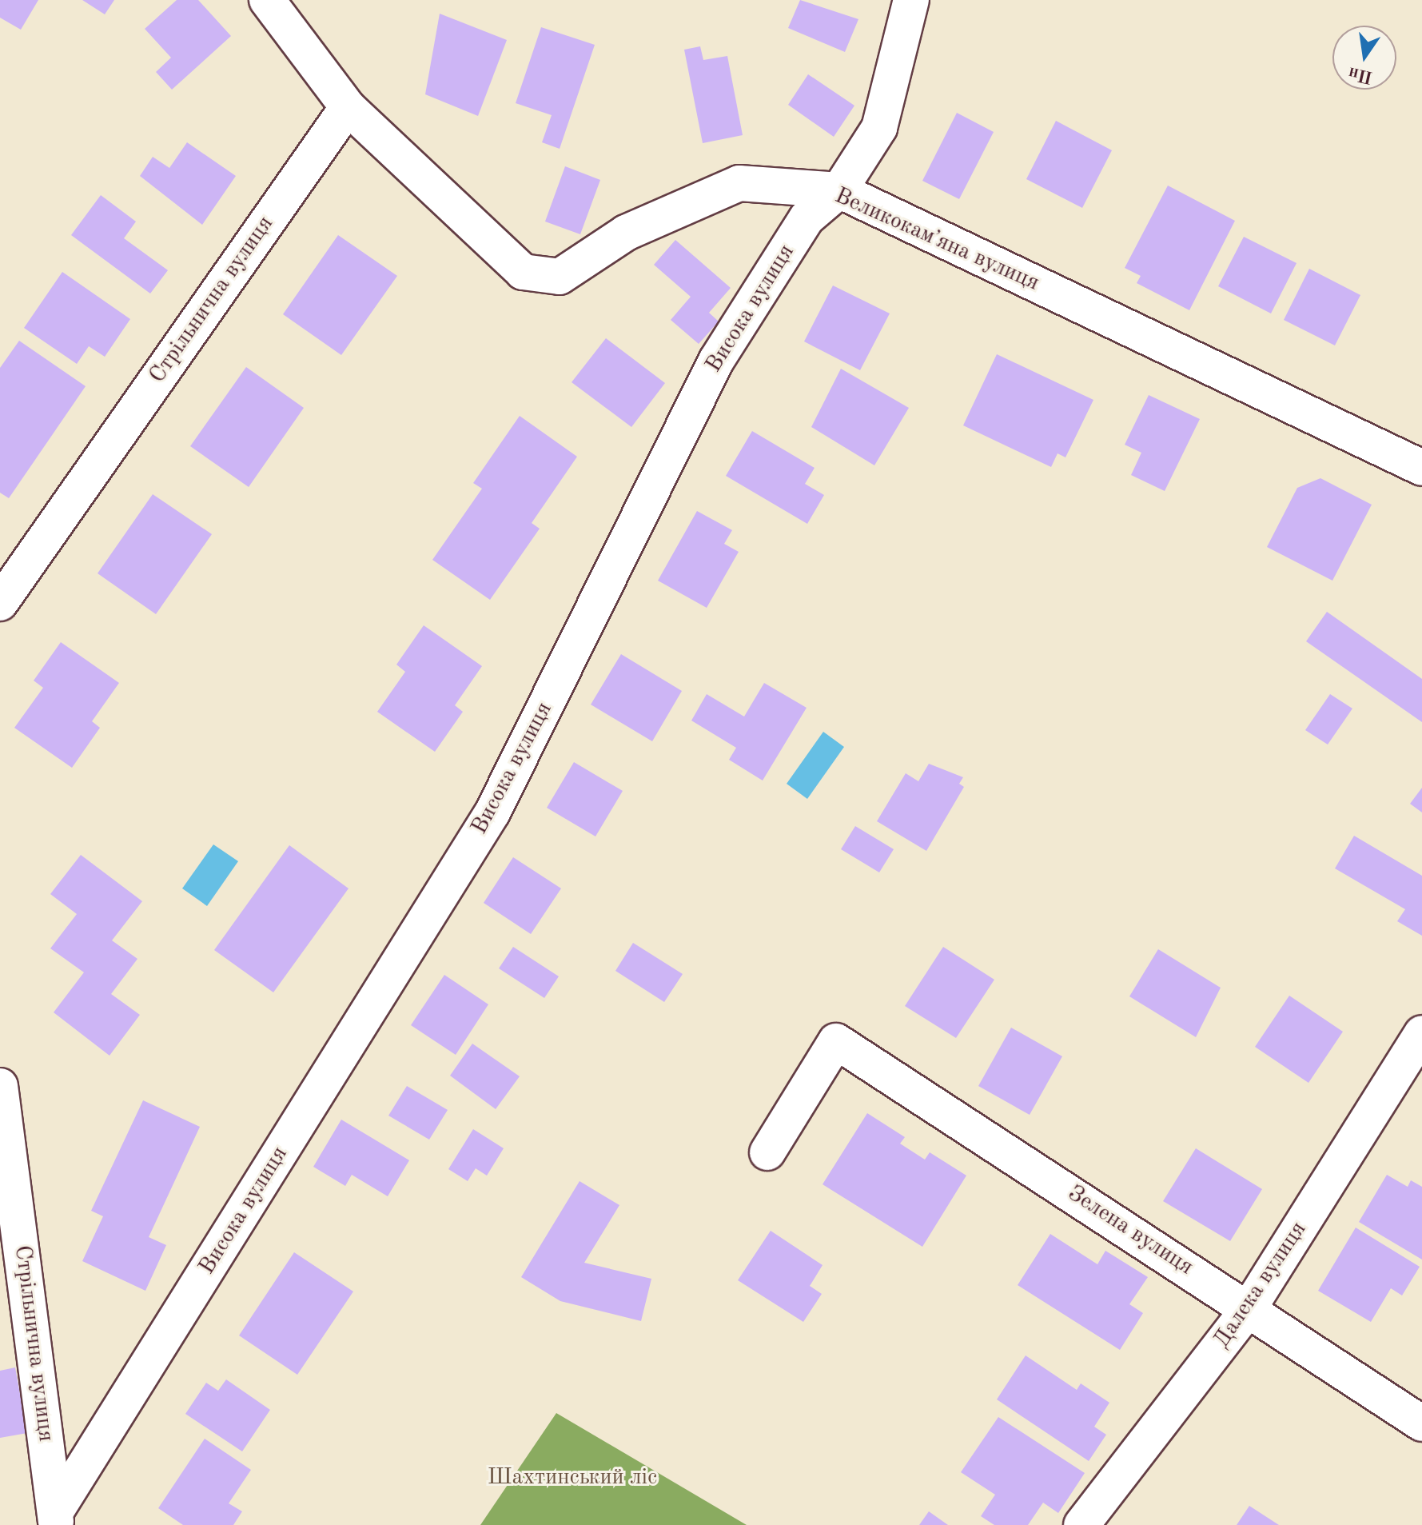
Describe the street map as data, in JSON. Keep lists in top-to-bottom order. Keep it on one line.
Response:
{"streets":{"street":["Великокамʼяна вулиця","Стрільнична вулиця","Висока вулиця","Зелена вулиця","Далека вулиця"]},"crossings":[["Великокамʼяна вулиця","Стрільнична вулиця"],["Великокамʼяна вулиця","Висока вулиця"],["Стрільнична вулиця","Висока вулиця"],["Зелена вулиця","Далека вулиця"]],"parks":["Шахтинський ліс"],"north":"bottom"}
